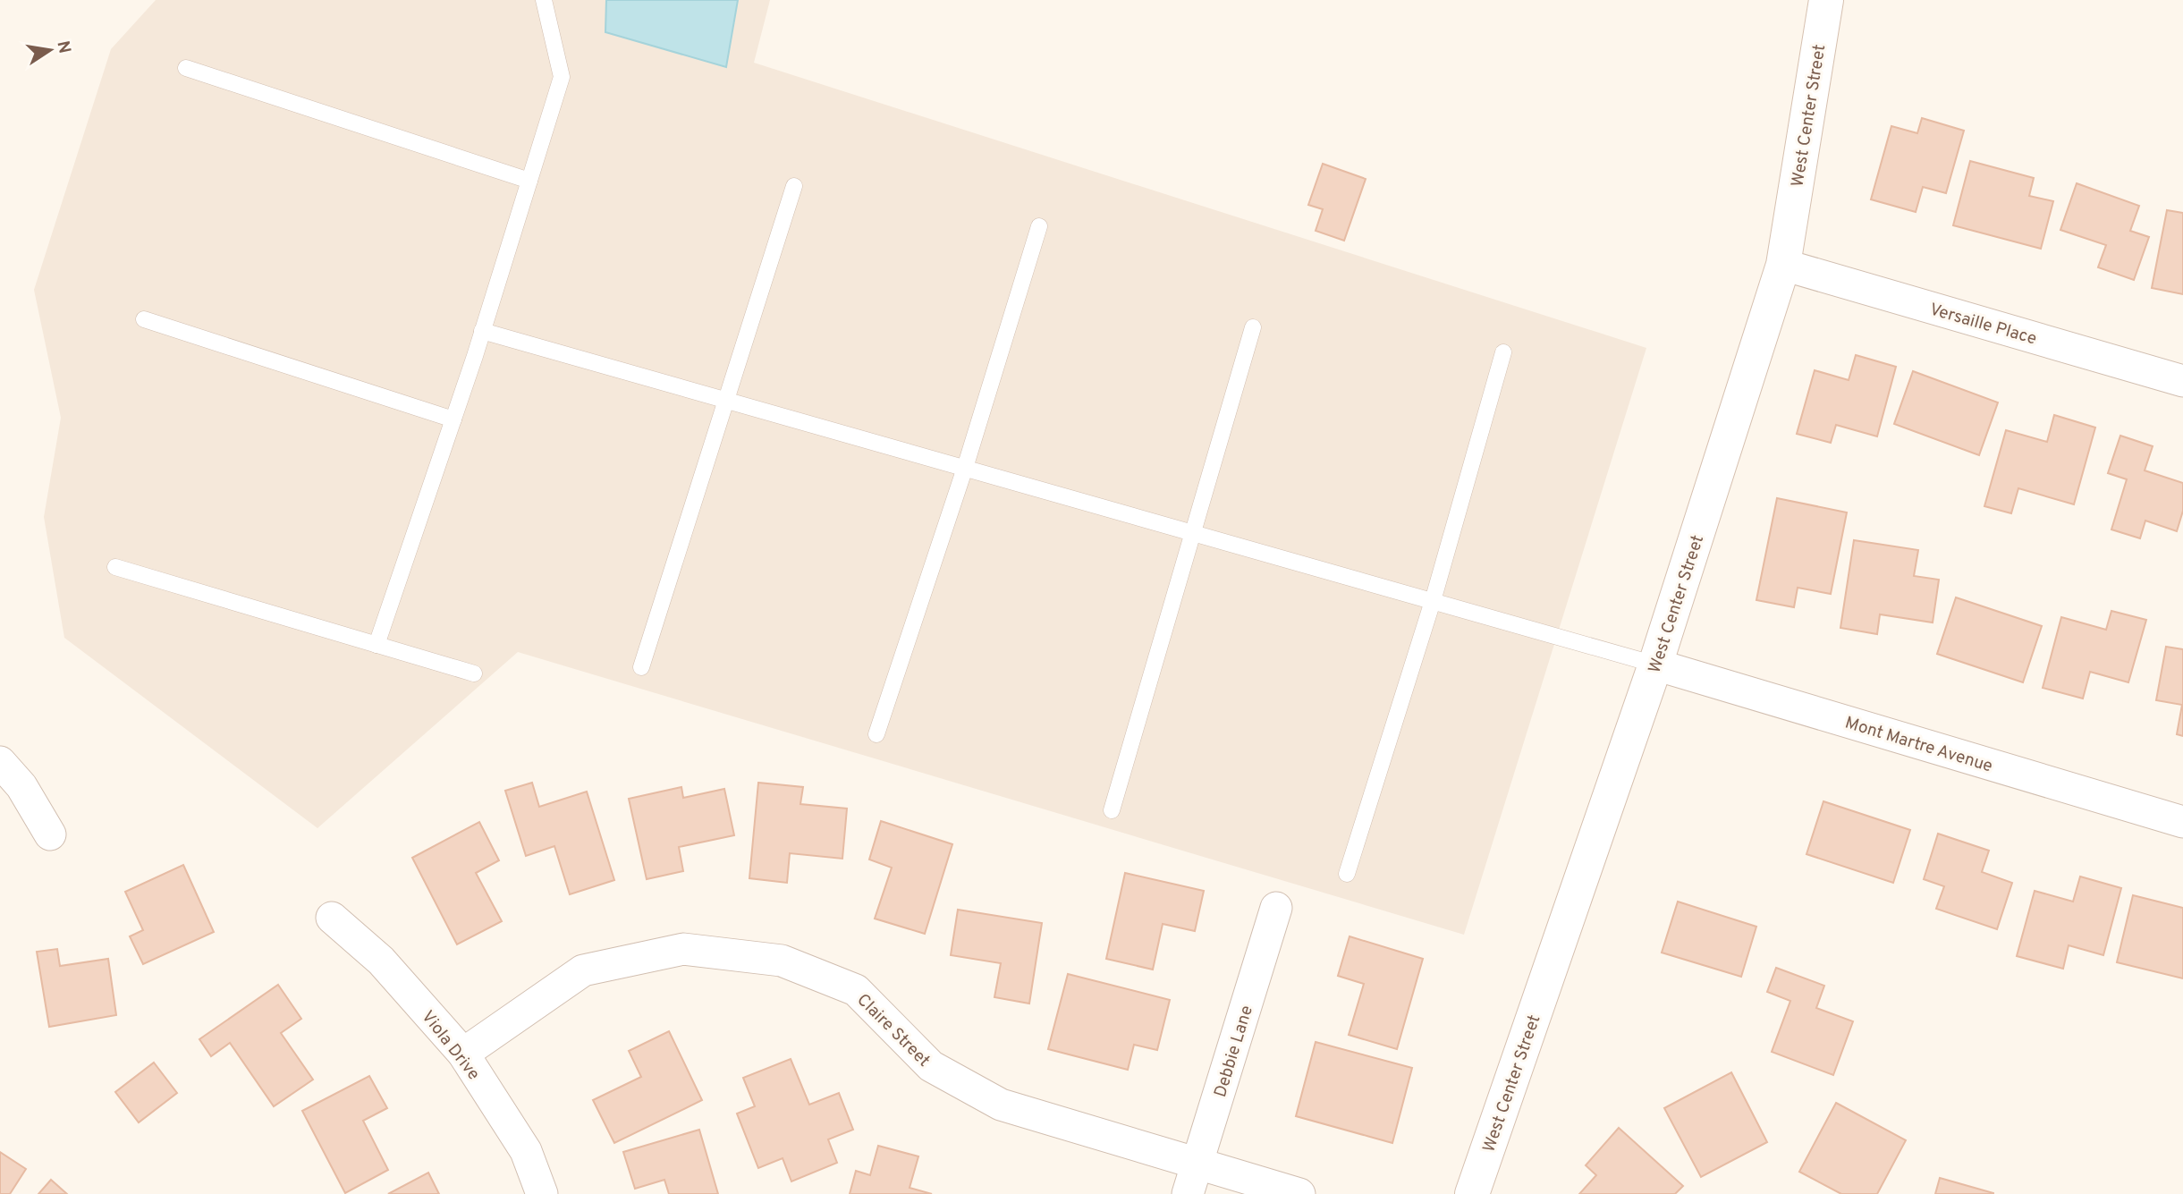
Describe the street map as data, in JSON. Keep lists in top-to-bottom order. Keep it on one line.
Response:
{"streets":{"main road":["West Center Street"],"street":["Versaille Place","Mont Martre Avenue","Claire Street","Viola Drive","Debbie Lane"]},"crossings":[["West Center Street","Versaille Place"],["West Center Street","Mont Martre Avenue"],["Claire Street","Viola Drive"],["Claire Street","Debbie Lane"]],"north":"right"}
